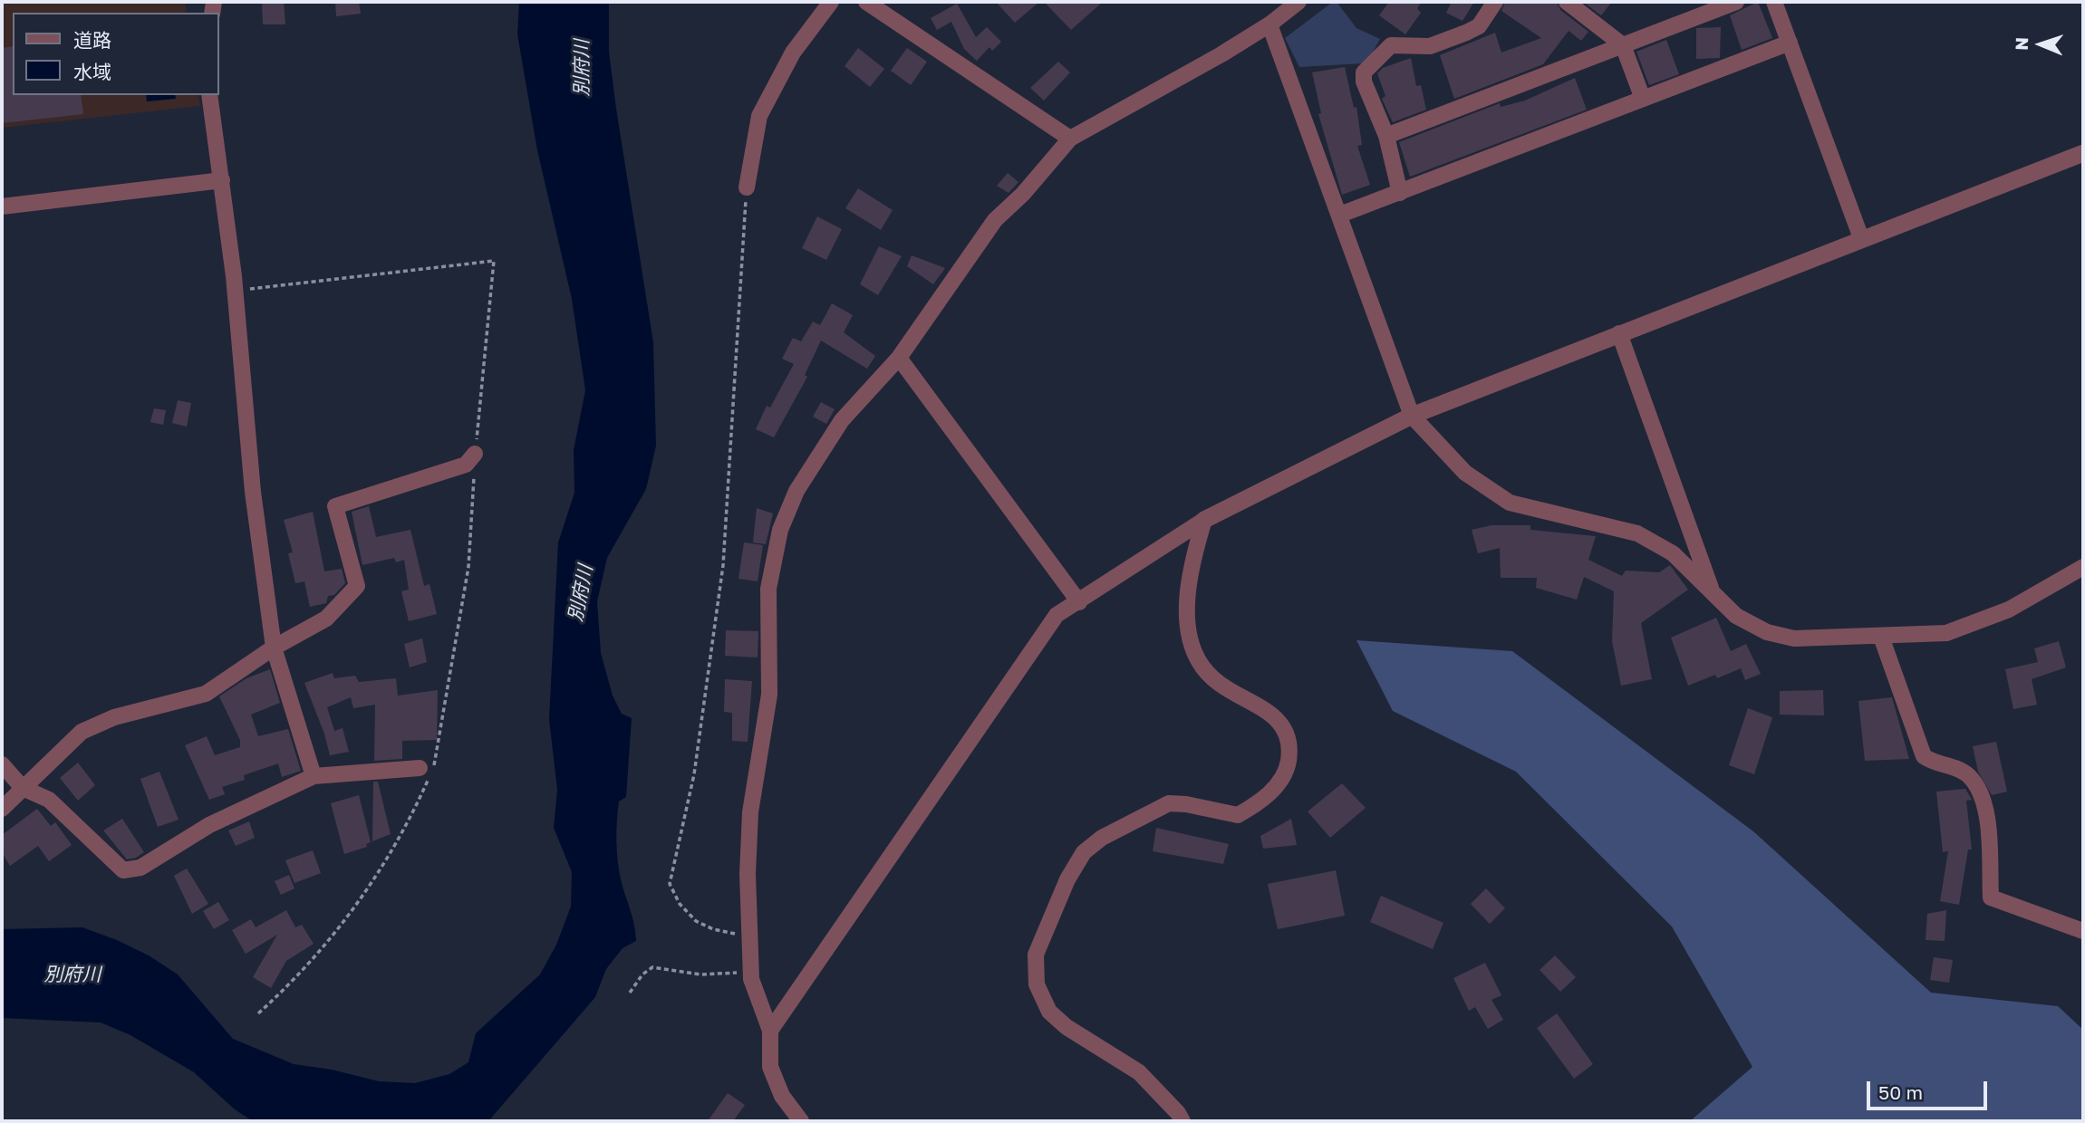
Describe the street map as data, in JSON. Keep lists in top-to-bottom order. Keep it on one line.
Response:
{"water":["別府川"],"legend":["道路","水域"],"scale_bar":"50 m","north":"left"}
